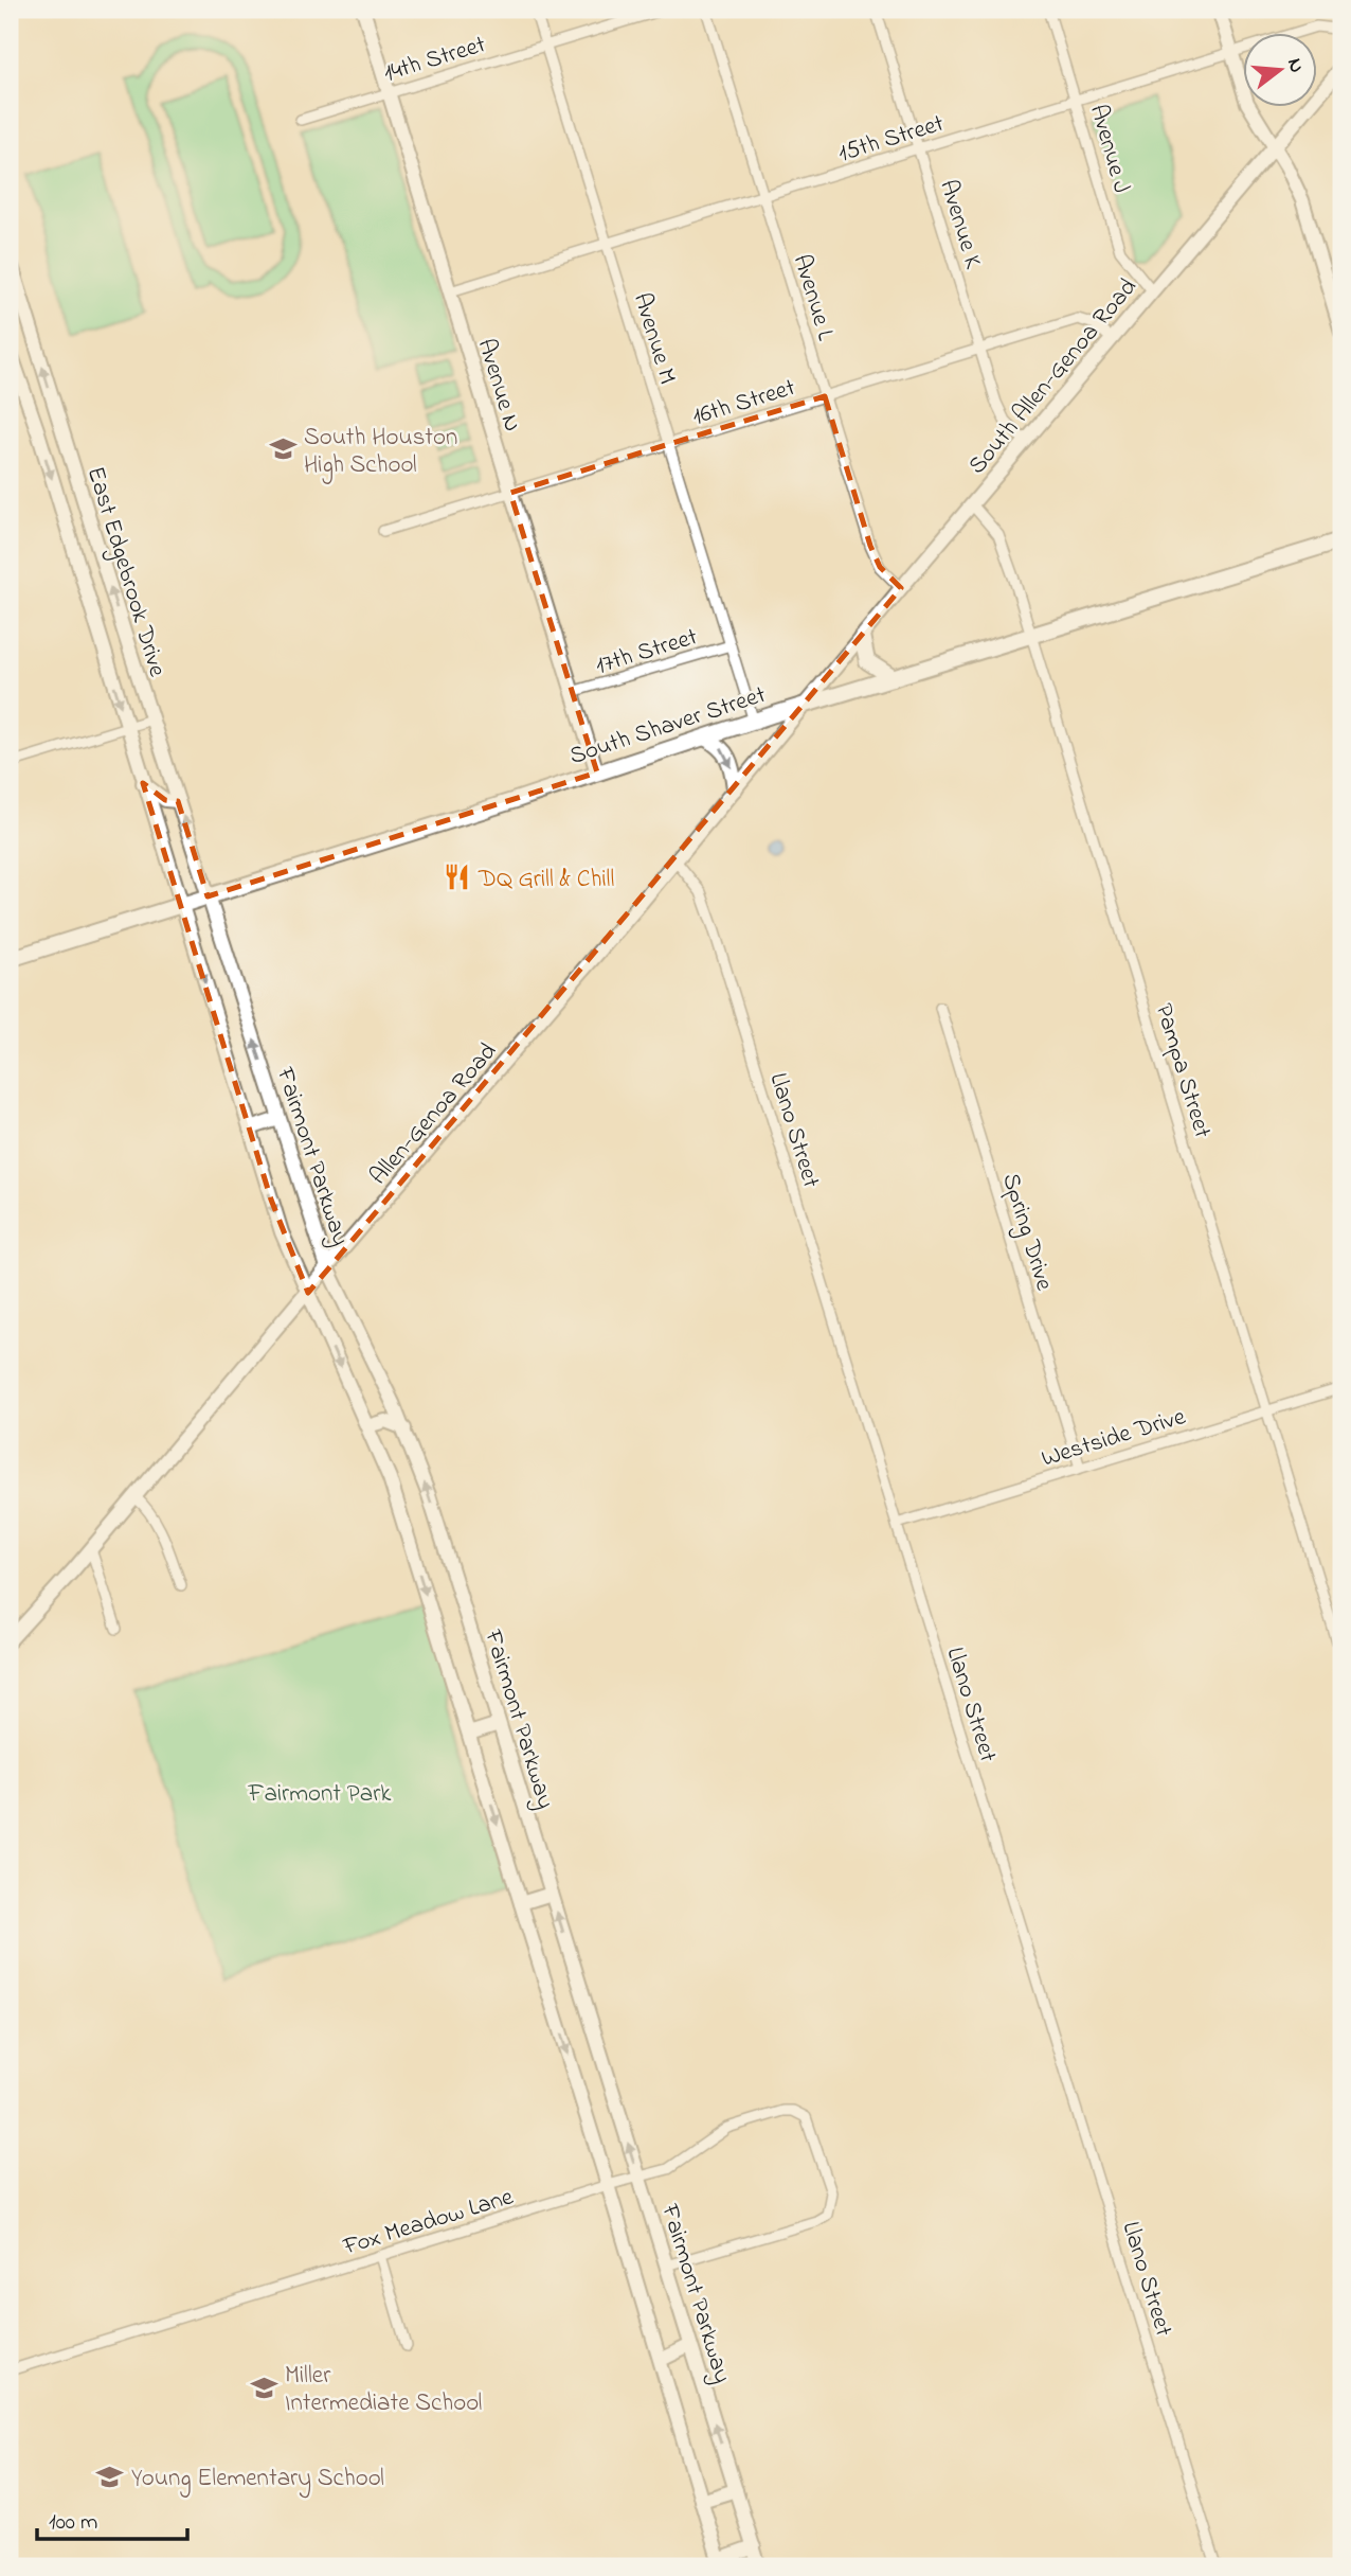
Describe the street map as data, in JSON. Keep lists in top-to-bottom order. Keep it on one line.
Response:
{"streets":{"main road":["South Allen-Genoa Road","Avenue N","East Edgebrook Drive","South Shaver Street","Allen-Genoa Road","Fairmont Parkway"],"street":["14th Street","15th Street","Avenue J","Avenue K","Avenue L","Avenue M","16th Street","17th Street","Pampa Street","Llano Street","Spring Drive","Westside Drive","Fox Meadow Lane"]},"crossings":[["14th Street","Avenue M"],["14th Street","Avenue N"],["15th Street","Avenue J"],["15th Street","Avenue K"],["15th Street","Avenue L"],["15th Street","Avenue M"],["15th Street","Avenue N"],["Avenue J","South Allen-Genoa Road"],["Avenue K","South Allen-Genoa Road"],["Avenue K","16th Street"],["Avenue L","South Allen-Genoa Road"],["Avenue L","16th Street"],["Avenue M","16th Street"],["Avenue M","17th Street"],["Avenue M","South Shaver Street"],["South Allen-Genoa Road","16th Street"],["South Allen-Genoa Road","South Shaver Street"],["South Allen-Genoa Road","Pampa Street"],["South Allen-Genoa Road","Allen-Genoa Road"],["Avenue N","16th Street"],["Avenue N","17th Street"],["Avenue N","South Shaver Street"],["East Edgebrook Drive","South Shaver Street"],["East Edgebrook Drive","Fairmont Parkway"],["South Shaver Street","Pampa Street"],["South Shaver Street","Allen-Genoa Road"],["South Shaver Street","Fairmont Parkway"],["Pampa Street","Westside Drive"],["Allen-Genoa Road","Llano Street"],["Allen-Genoa Road","Fairmont Parkway"],["Llano Street","Westside Drive"],["Fairmont Parkway","Fox Meadow Lane"],["Spring Drive","Westside Drive"]],"parks":["Fairmont Park"],"places":{"school or university":["South Houston High School","Miller Intermediate School","Young Elementary School"],"restaurant":["DQ Grill & Chill"]},"scale_bar":"100 m","north":"right"}
